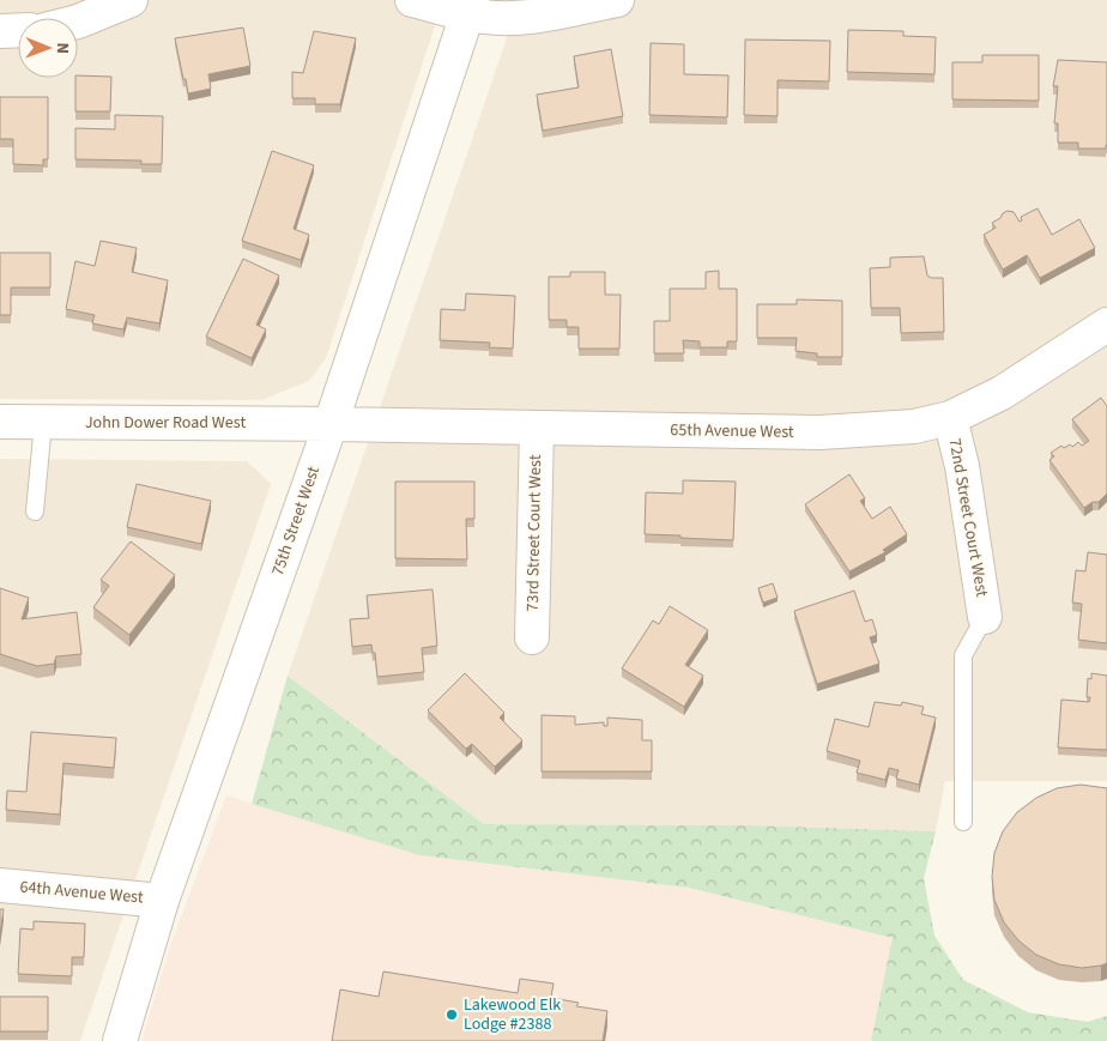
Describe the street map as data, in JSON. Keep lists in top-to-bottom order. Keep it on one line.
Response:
{"streets":{"street":["John Dower Road West","65th Avenue West","72nd Street Court West","75th Street West","73rd Street Court West","64th Avenue West"]},"crossings":[["John Dower Road West","65th Avenue West"],["John Dower Road West","75th Street West"],["65th Avenue West","72nd Street Court West"],["65th Avenue West","75th Street West"],["65th Avenue West","73rd Street Court West"],["75th Street West","64th Avenue West"]],"places":["Lakewood Elk Lodge #2388"],"north":"right"}
